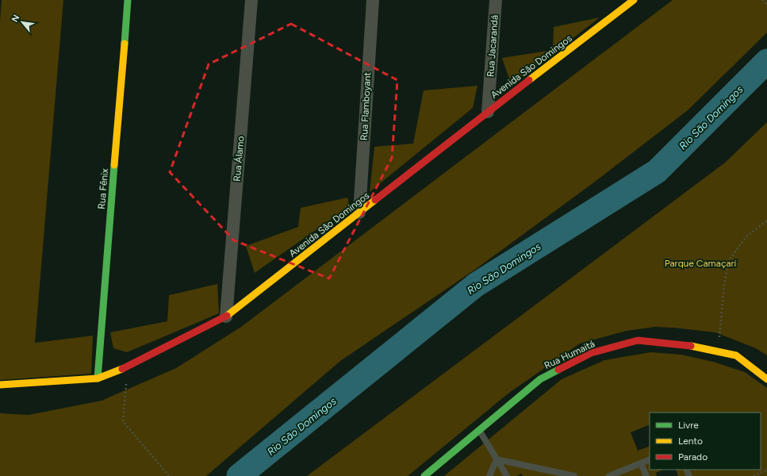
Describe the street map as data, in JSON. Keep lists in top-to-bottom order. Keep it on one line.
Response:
{"streets":{"street":["Rua Jacarandá","Avenida São Domingos","Rua Flamboyant","Rua Álamo","Rua Fênix","Rua Humaitá"]},"crossings":[["Rua Jacarandá","Avenida São Domingos"],["Avenida São Domingos","Rua Flamboyant"],["Avenida São Domingos","Rua Álamo"],["Avenida São Domingos","Rua Fênix"]],"water":["Rio São Domingos"],"parks":["Parque Camaçarí"],"legend":["Livre","Lento","Parado"],"north":"top left"}
